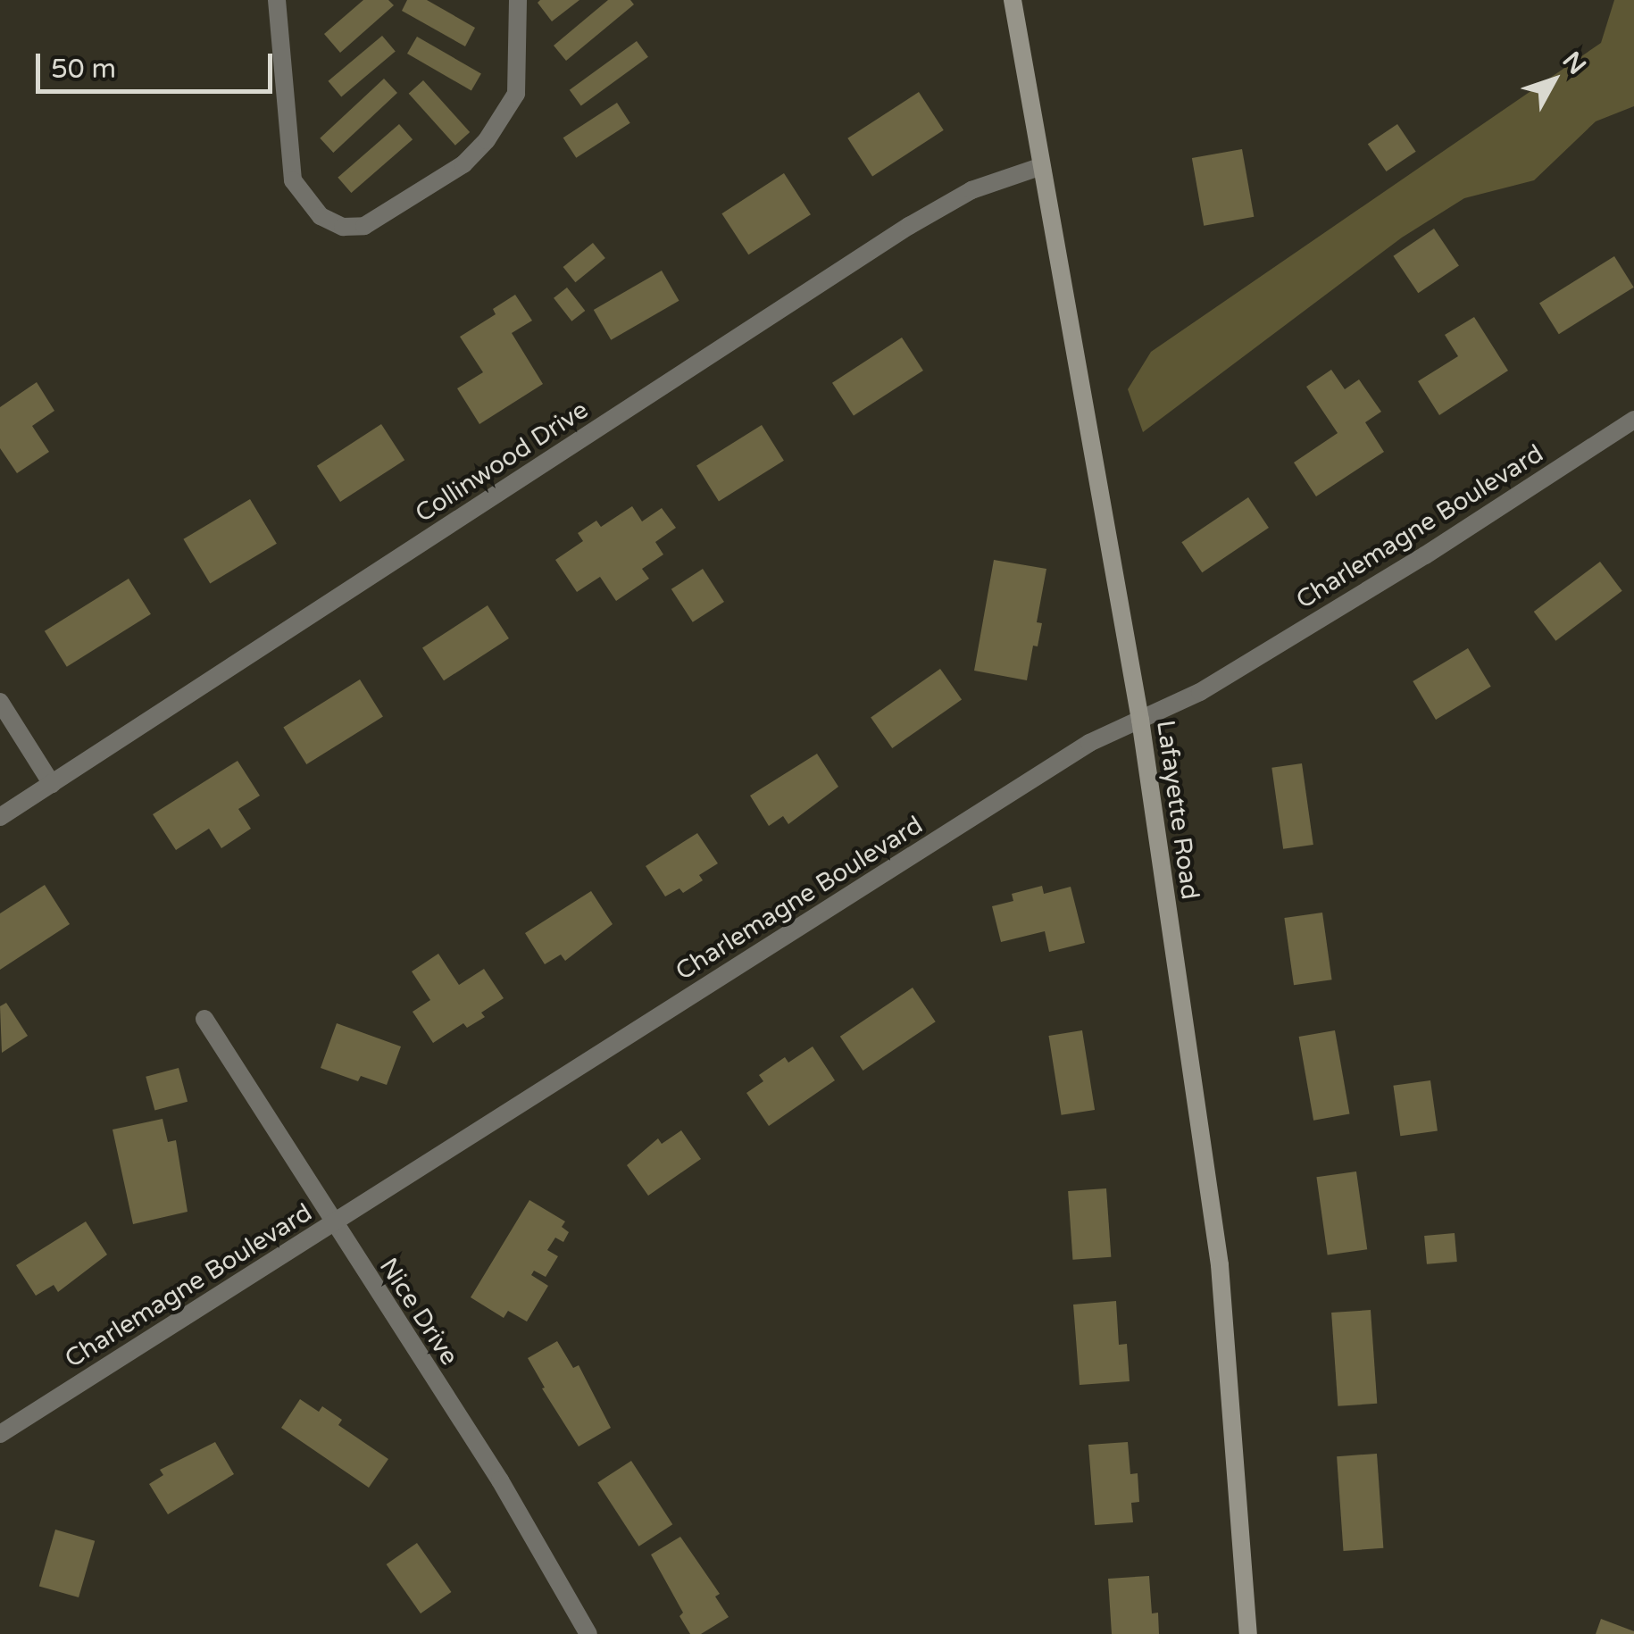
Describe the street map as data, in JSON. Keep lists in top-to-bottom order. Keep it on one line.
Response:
{"streets":{"main road":["Lafayette Road"],"street":["Collinwood Drive","Charlemagne Boulevard","Nice Drive"]},"crossings":[["Collinwood Drive","Lafayette Road"],["Charlemagne Boulevard","Lafayette Road"],["Charlemagne Boulevard","Nice Drive"]],"scale_bar":"50 m","north":"top right"}
